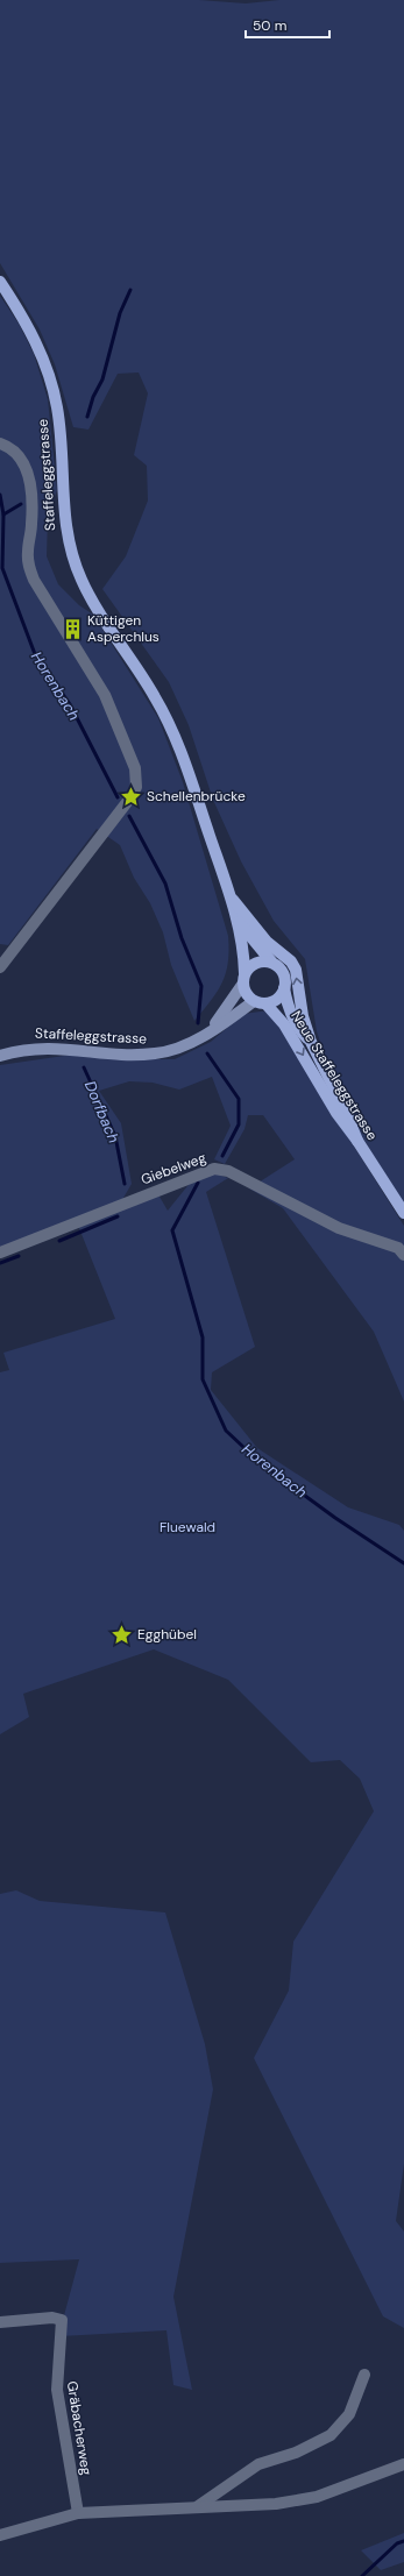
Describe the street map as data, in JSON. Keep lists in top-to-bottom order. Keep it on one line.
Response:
{"streets":{"main road":["Staffeleggstrasse","Neue Staffeleggstrasse"],"street":["Giebelweg","Gräbacherweg"]},"crossings":[["Staffeleggstrasse","Neue Staffeleggstrasse"]],"water":["Horenbach","Dorfbach"],"parks":["Fluewald"],"places":{"building":["Küttigen Asperchlus"],"place":["Schellenbrücke","Egghübel"]},"scale_bar":"50 m"}
